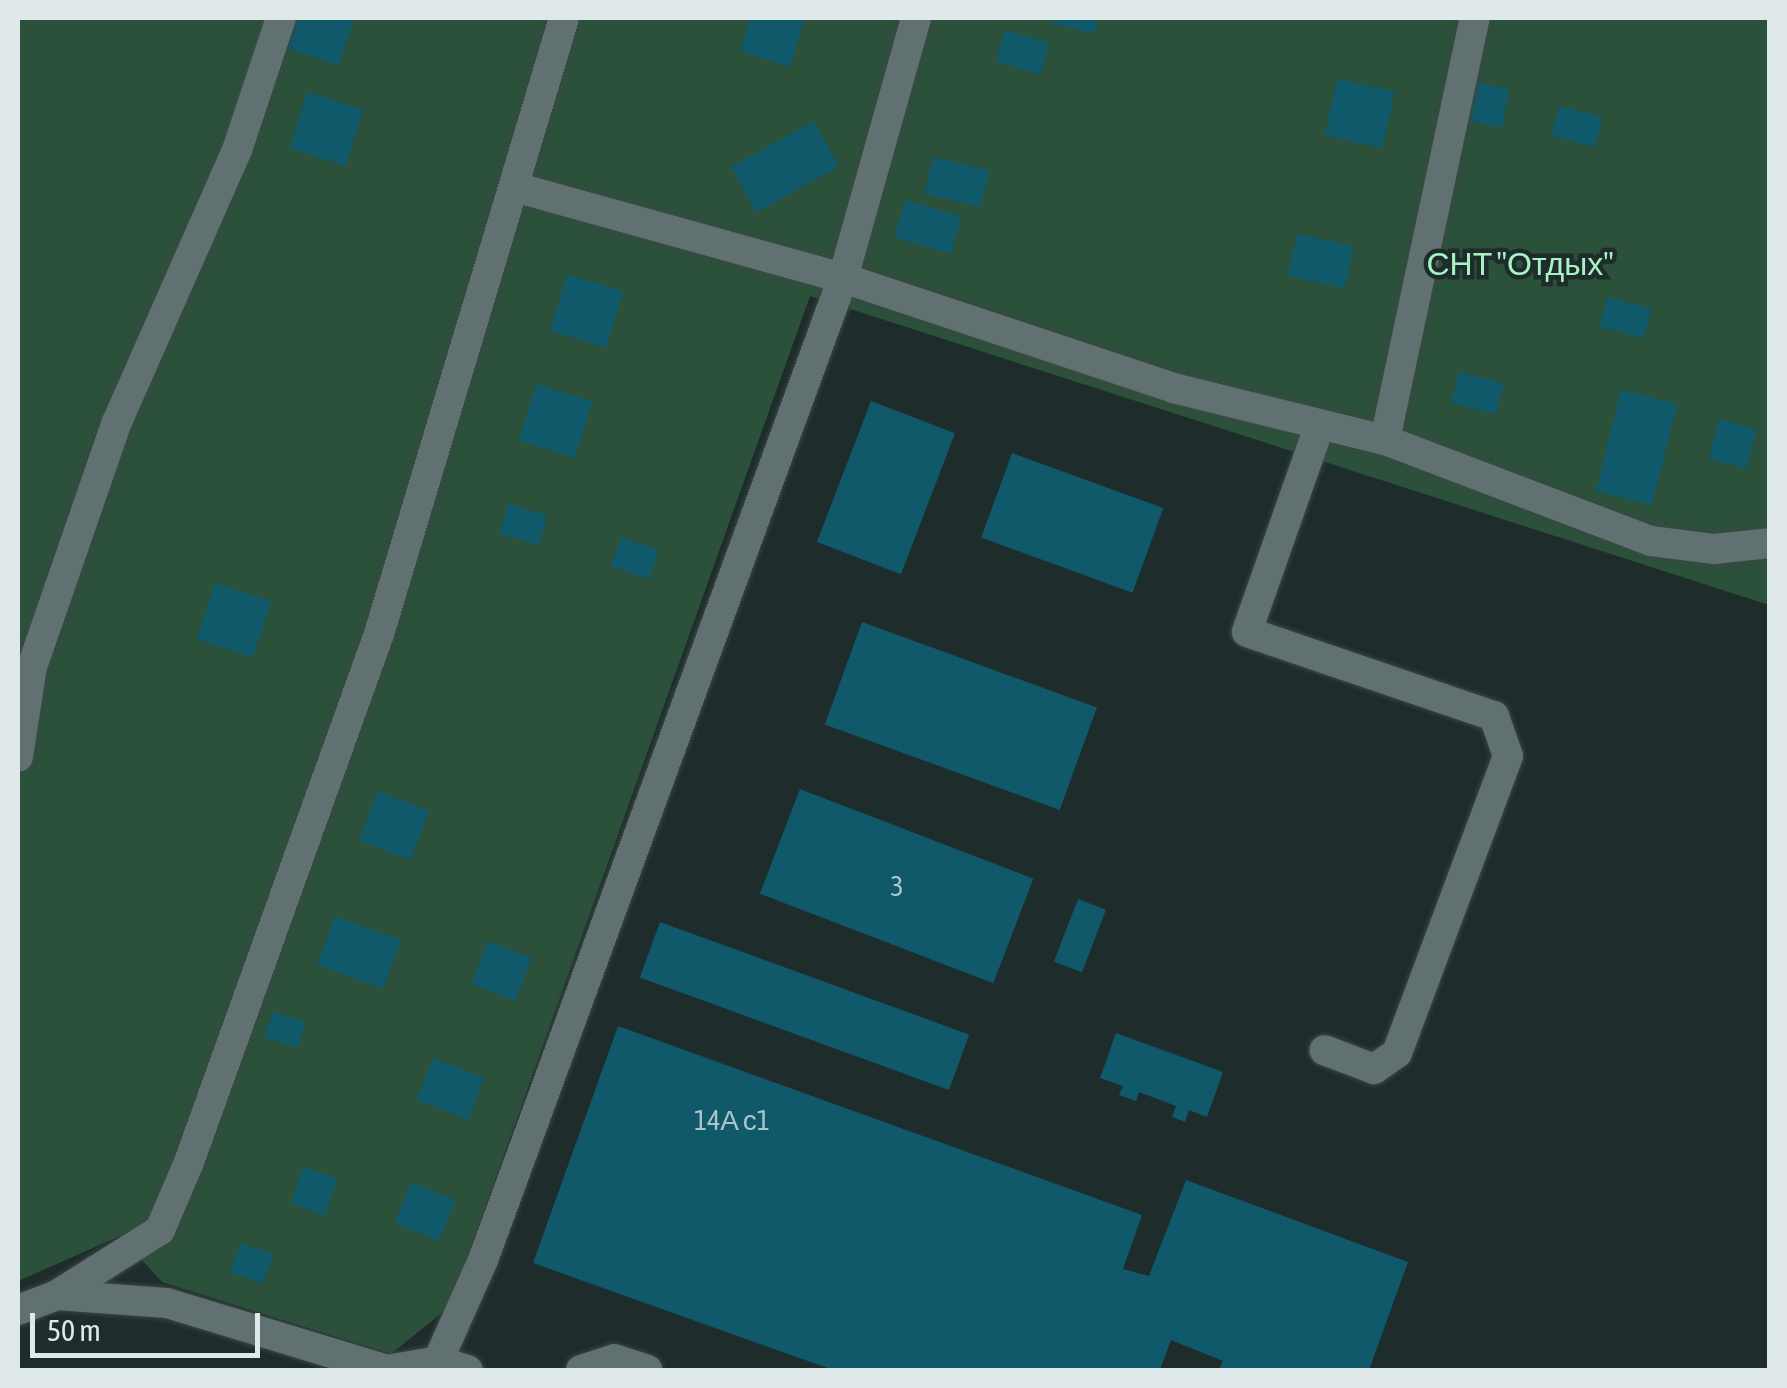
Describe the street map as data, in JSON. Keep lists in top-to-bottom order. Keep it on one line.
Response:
{"parks":["СНТ \"Отдых\""],"house_numbers":["3","14А с1"],"scale_bar":"50 m"}
